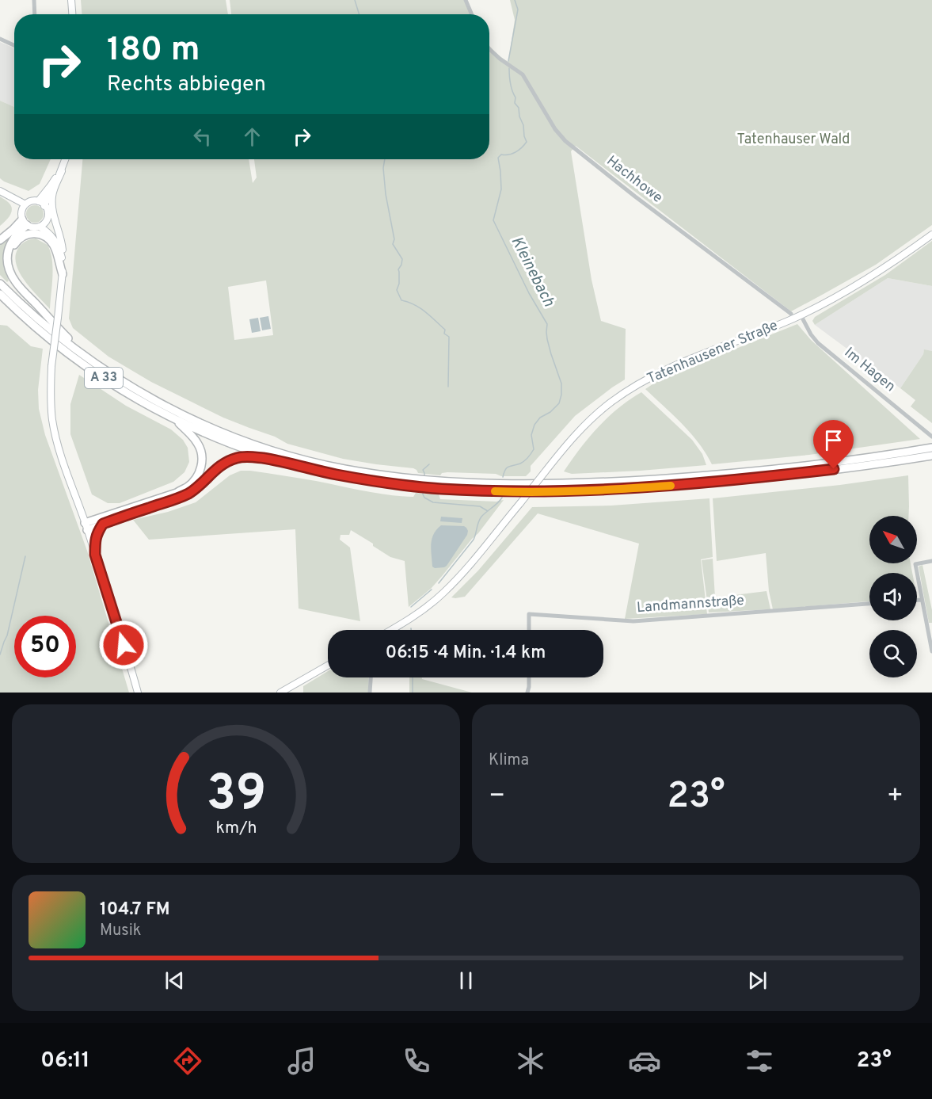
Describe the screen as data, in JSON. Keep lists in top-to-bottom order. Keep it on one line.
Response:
{"streets":{"highway":["A 33"],"street":["Hachhowe","Tatenhausener Straße","Im Hagen","Landmannstraße"]},"crossings":[["Hachhowe","Tatenhausener Straße"],["Tatenhausener Straße","Im Hagen"]],"water":["Kleinebach"],"parks":["Tatenhauser Wald"],"north":"top left","page":{"turn":["180 m","Rechts abbiegen"],"limit":"50","trip":"06:15 · 4 Min. · 1.4 km","tile":"Klima","heat":["−","23°","+"],"song":["104.7 FM","Musik"],"tabs":["06:11","23°"],"gauge":["39","km/h"]}}
